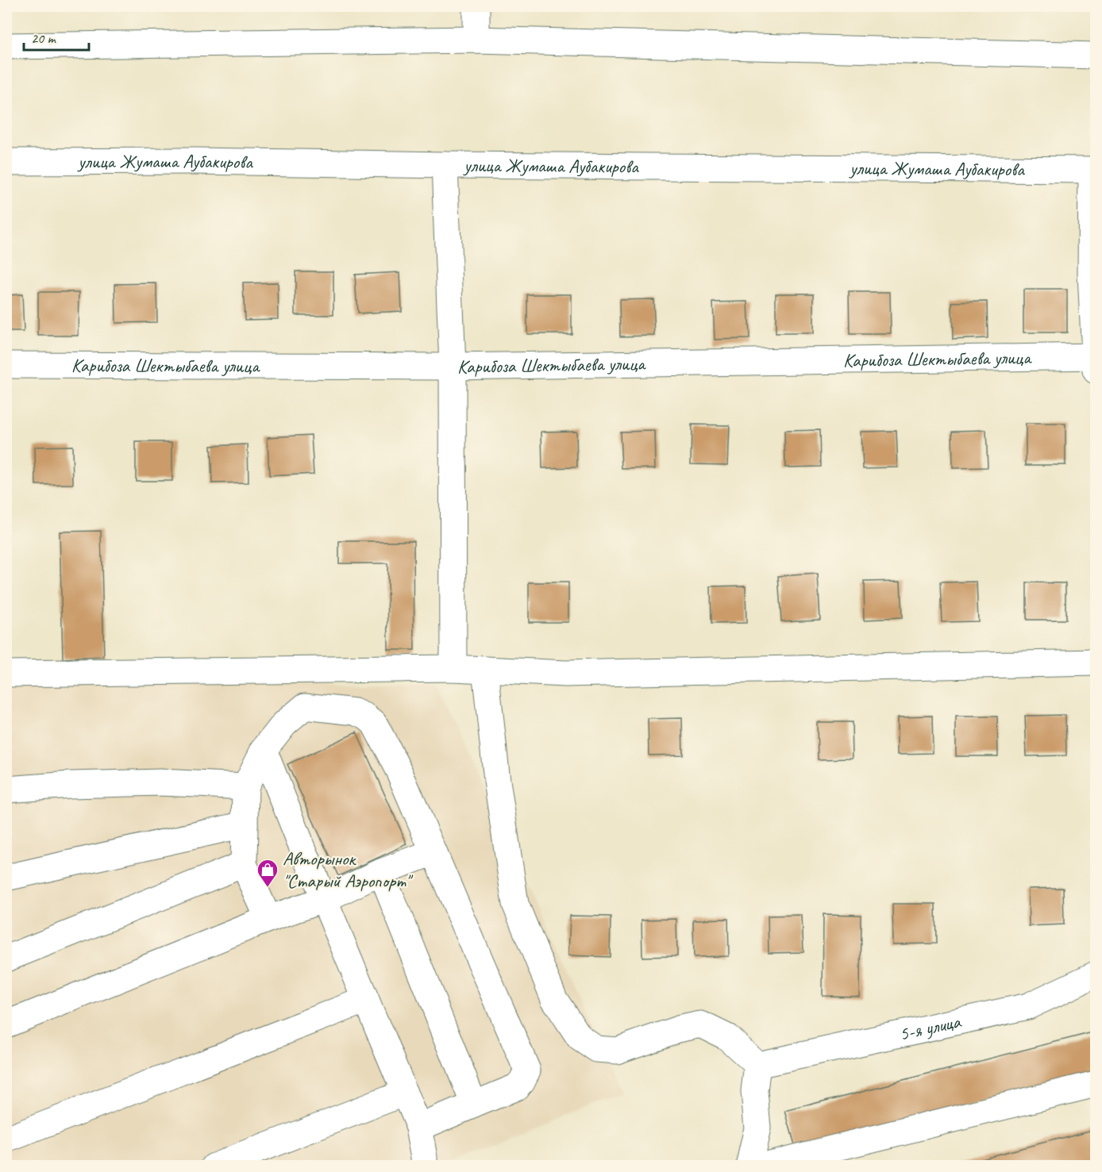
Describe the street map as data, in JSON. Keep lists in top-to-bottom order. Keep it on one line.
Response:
{"streets":{"street":["улица Жумаша Аубакирова","Карибоза Шектыбаева улица","5-я улица"]},"places":{"shop":["Авторынок \"Старый Аэропорт\""]},"scale_bar":"20 m"}
